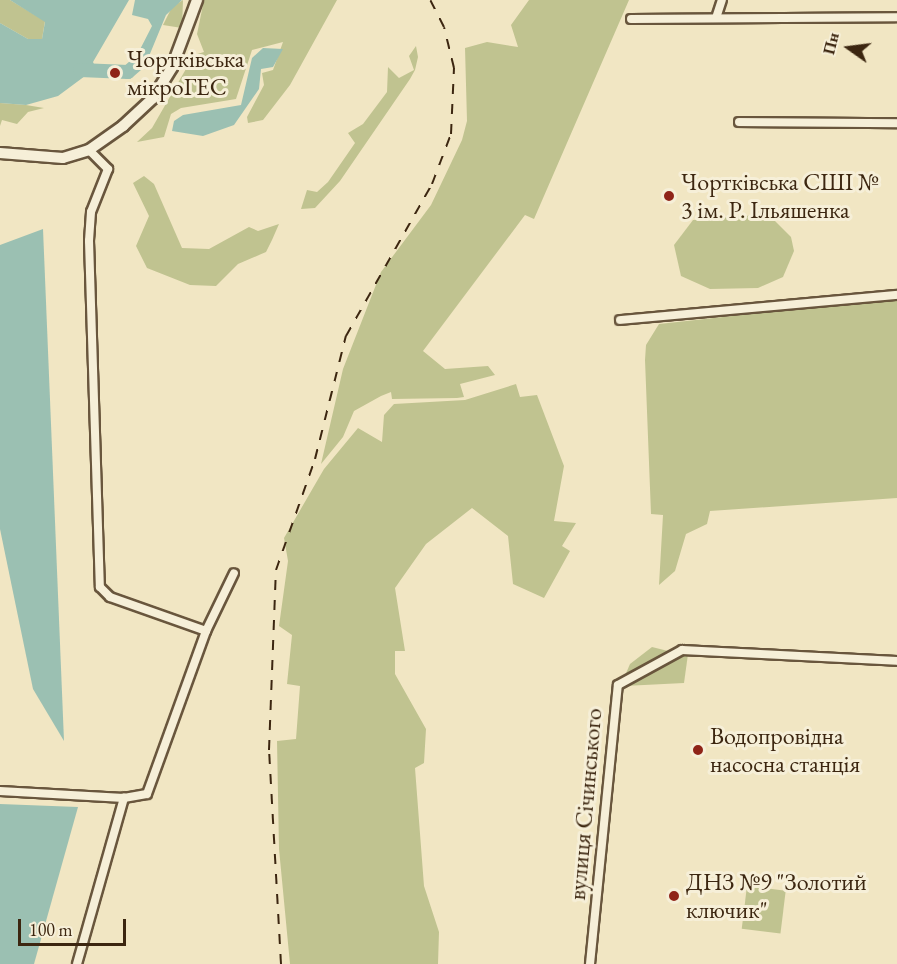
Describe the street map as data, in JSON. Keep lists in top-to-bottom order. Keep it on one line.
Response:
{"streets":{"street":["вулиця Січинського"]},"places":["Чортківська мікроГЕС","Чортківська СШІ № 3 ім. Р. Ільяшенка","Водопровідна насосна станція","ДНЗ №9 \"Золотий ключик\""],"scale_bar":"100 m","north":"left"}
